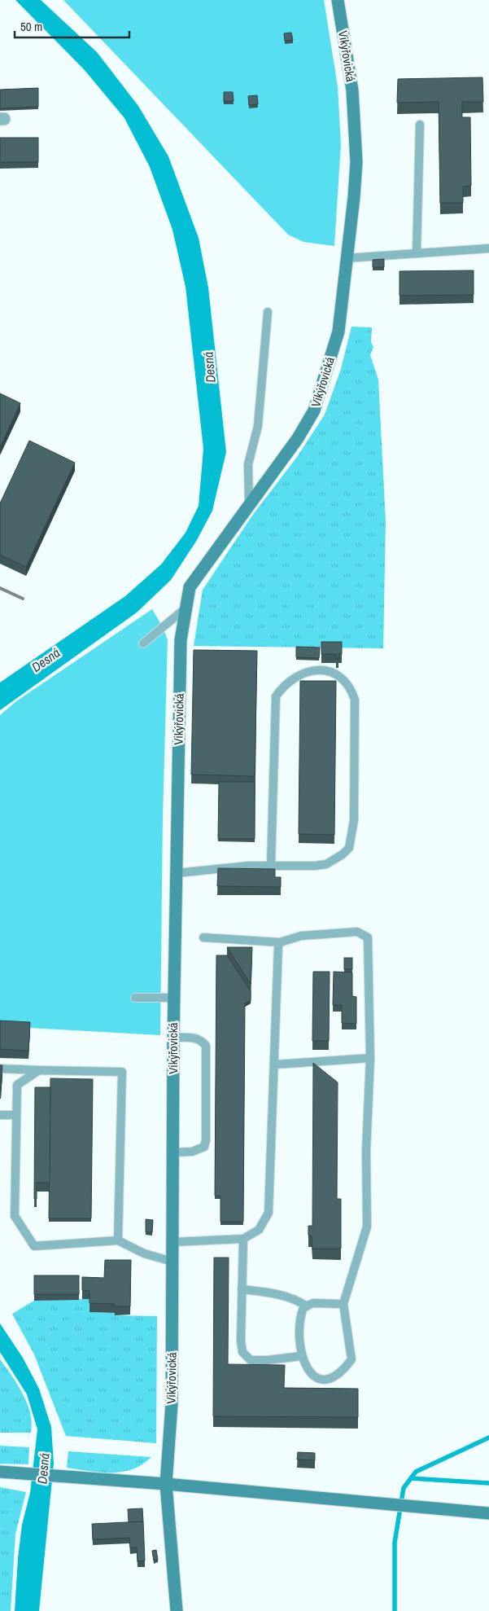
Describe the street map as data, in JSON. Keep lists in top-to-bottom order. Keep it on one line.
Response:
{"streets":{"street":["Vikýřovická"]},"water":["Desná"],"scale_bar":"50 m"}
